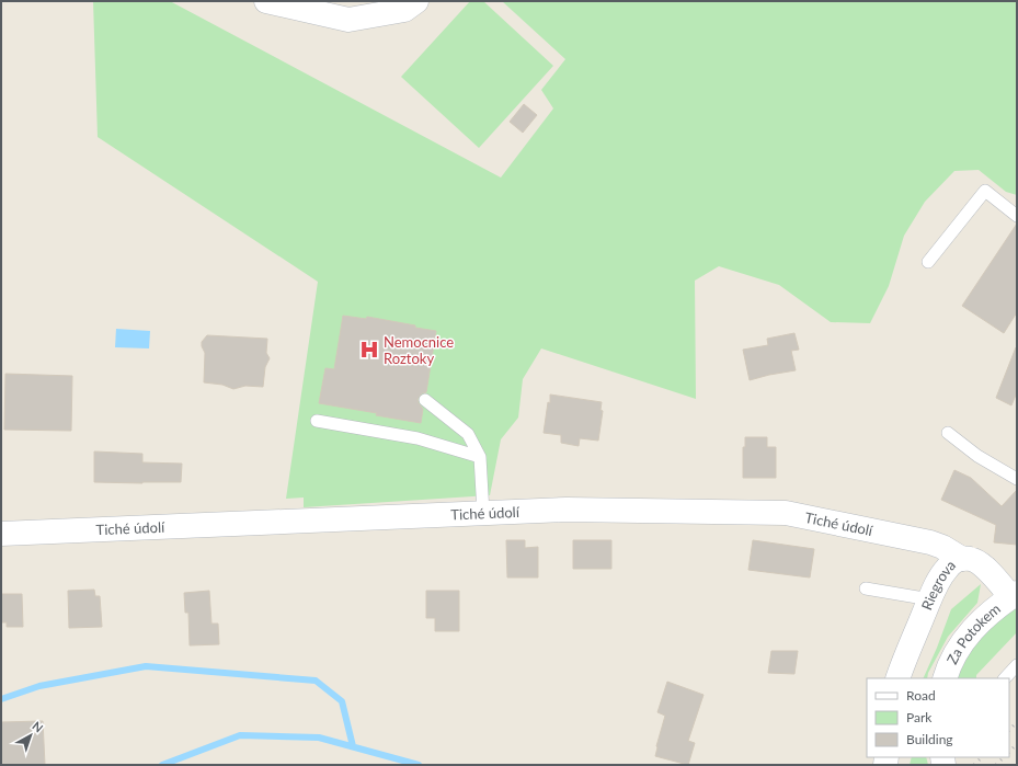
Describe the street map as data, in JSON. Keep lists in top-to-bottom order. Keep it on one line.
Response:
{"streets":{"street":["Tiché údolí","Riegrova","Za Potokem"]},"crossings":[["Tiché údolí","Riegrova"],["Riegrova","Za Potokem"]],"places":{"hospital":["Nemocnice Roztoky"]},"legend":["Road","Park","Building"],"north":"top right"}
